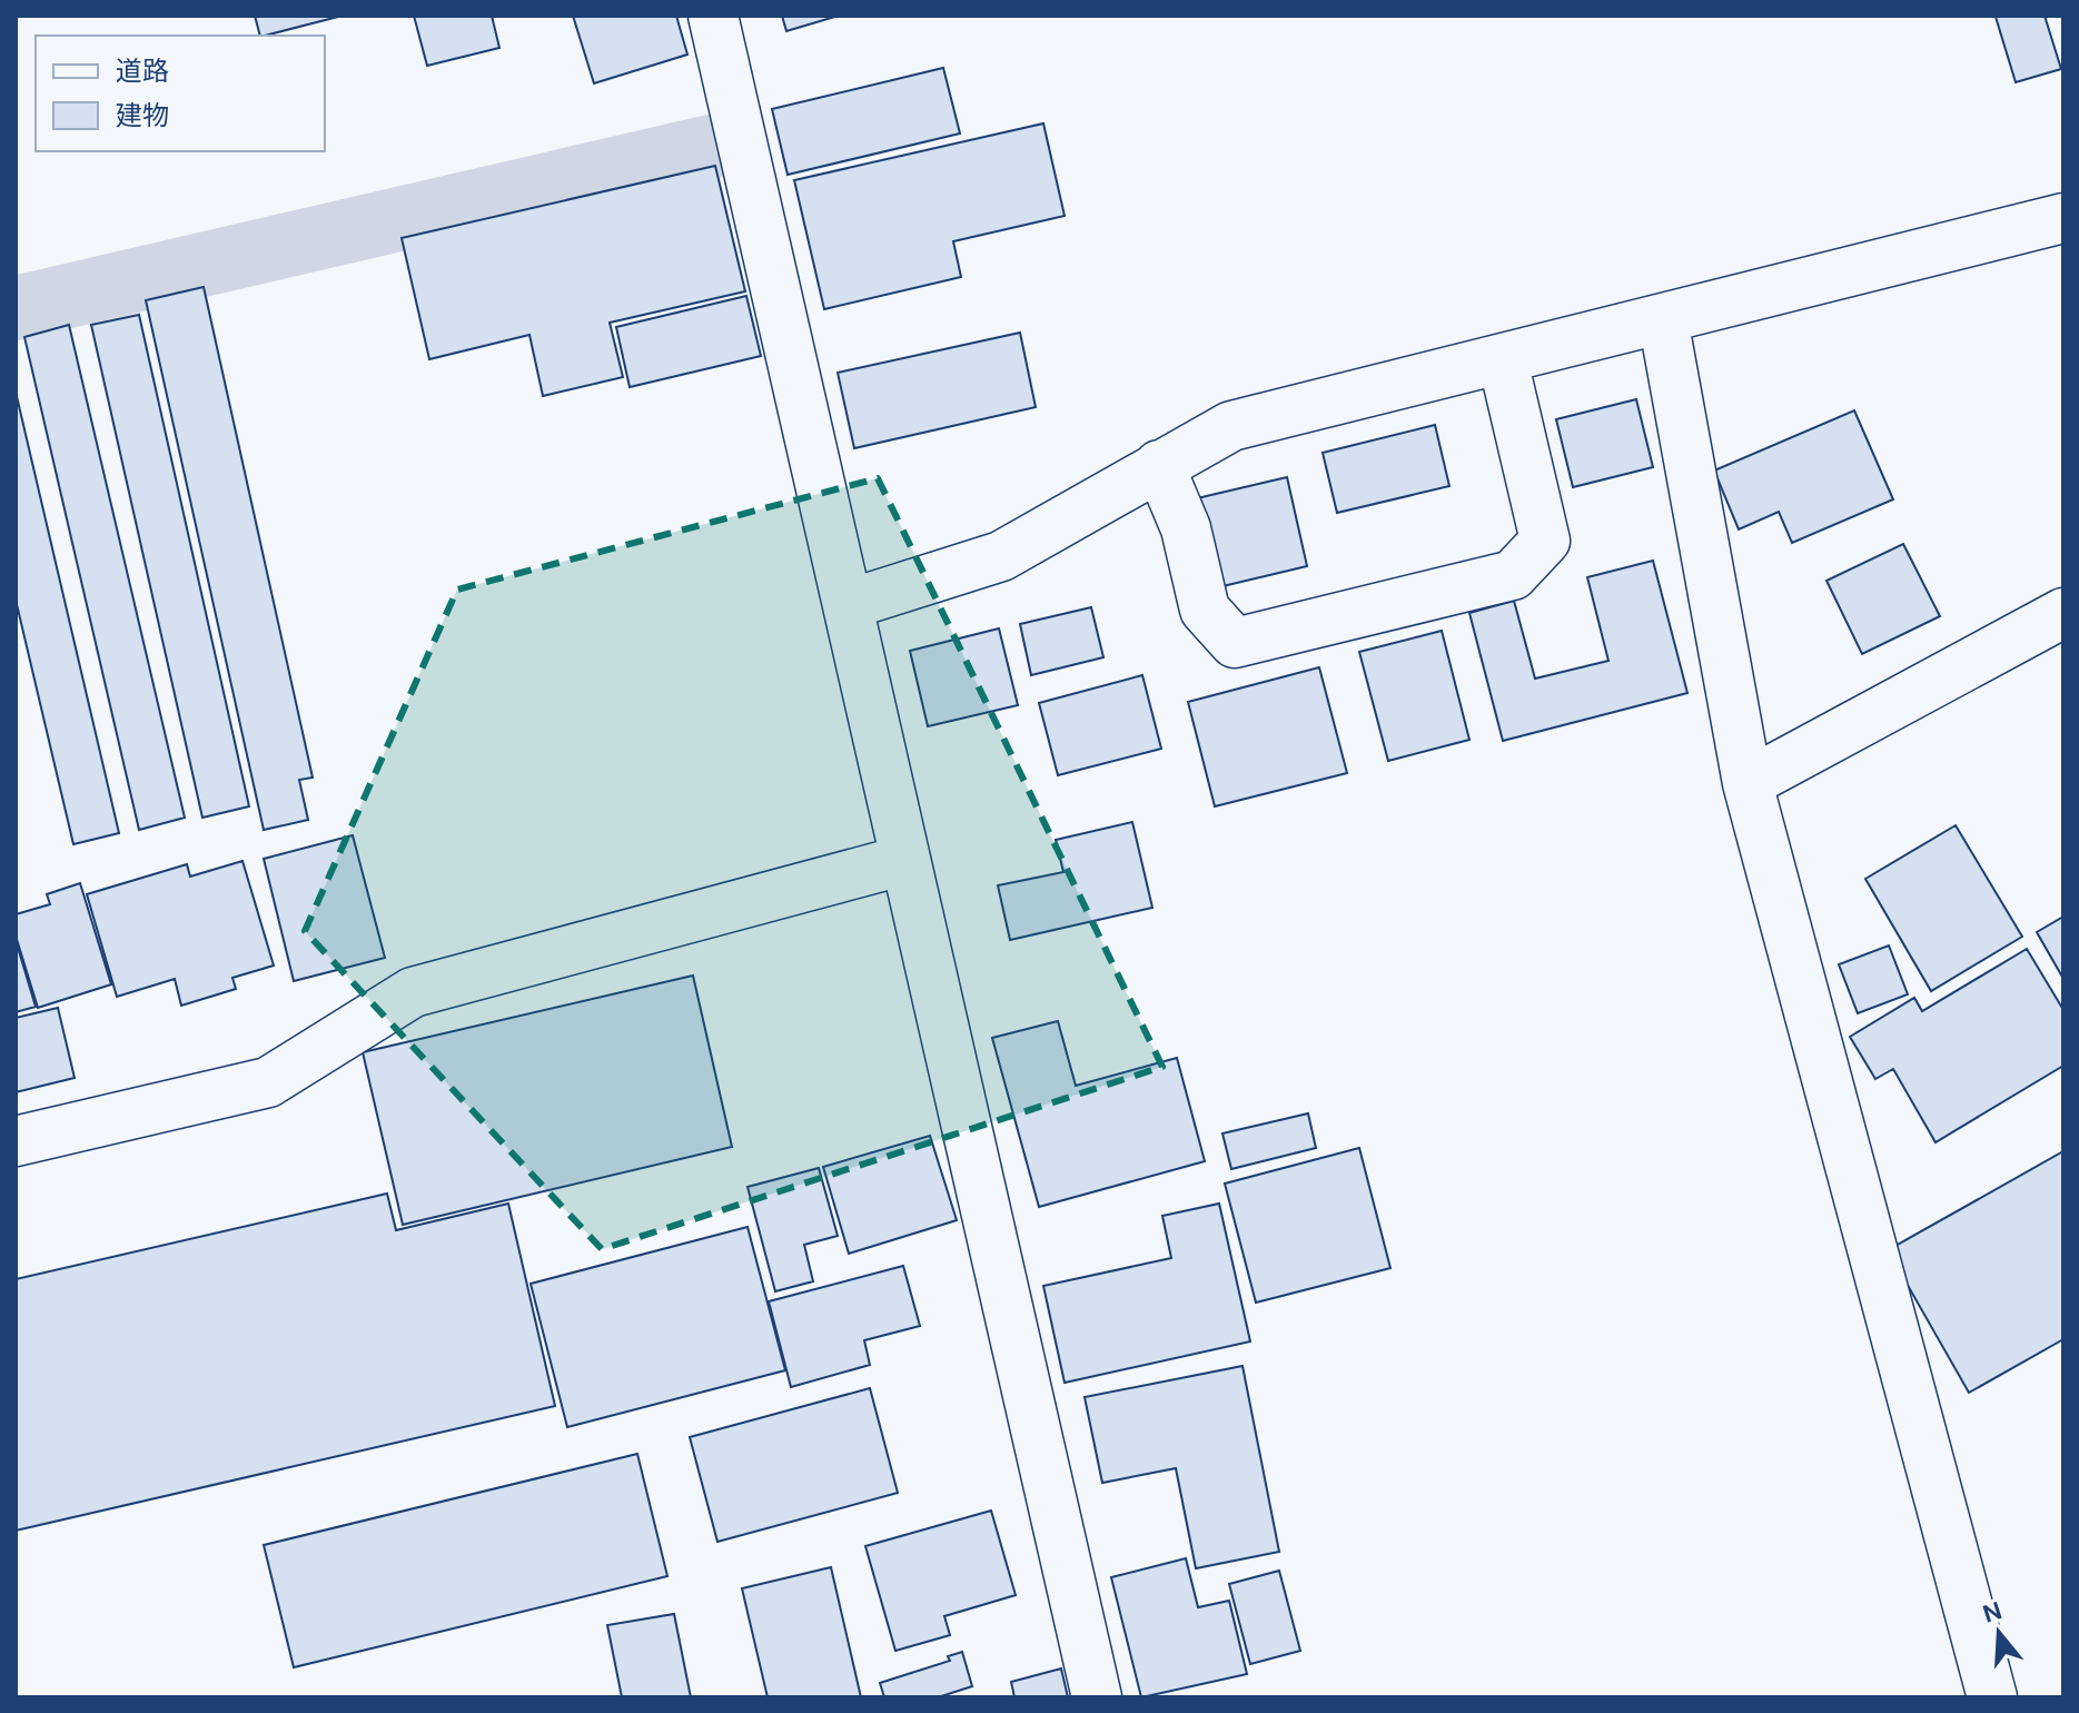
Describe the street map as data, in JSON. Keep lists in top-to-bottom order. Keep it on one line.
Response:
{"legend":["道路","建物"],"north":"top"}
